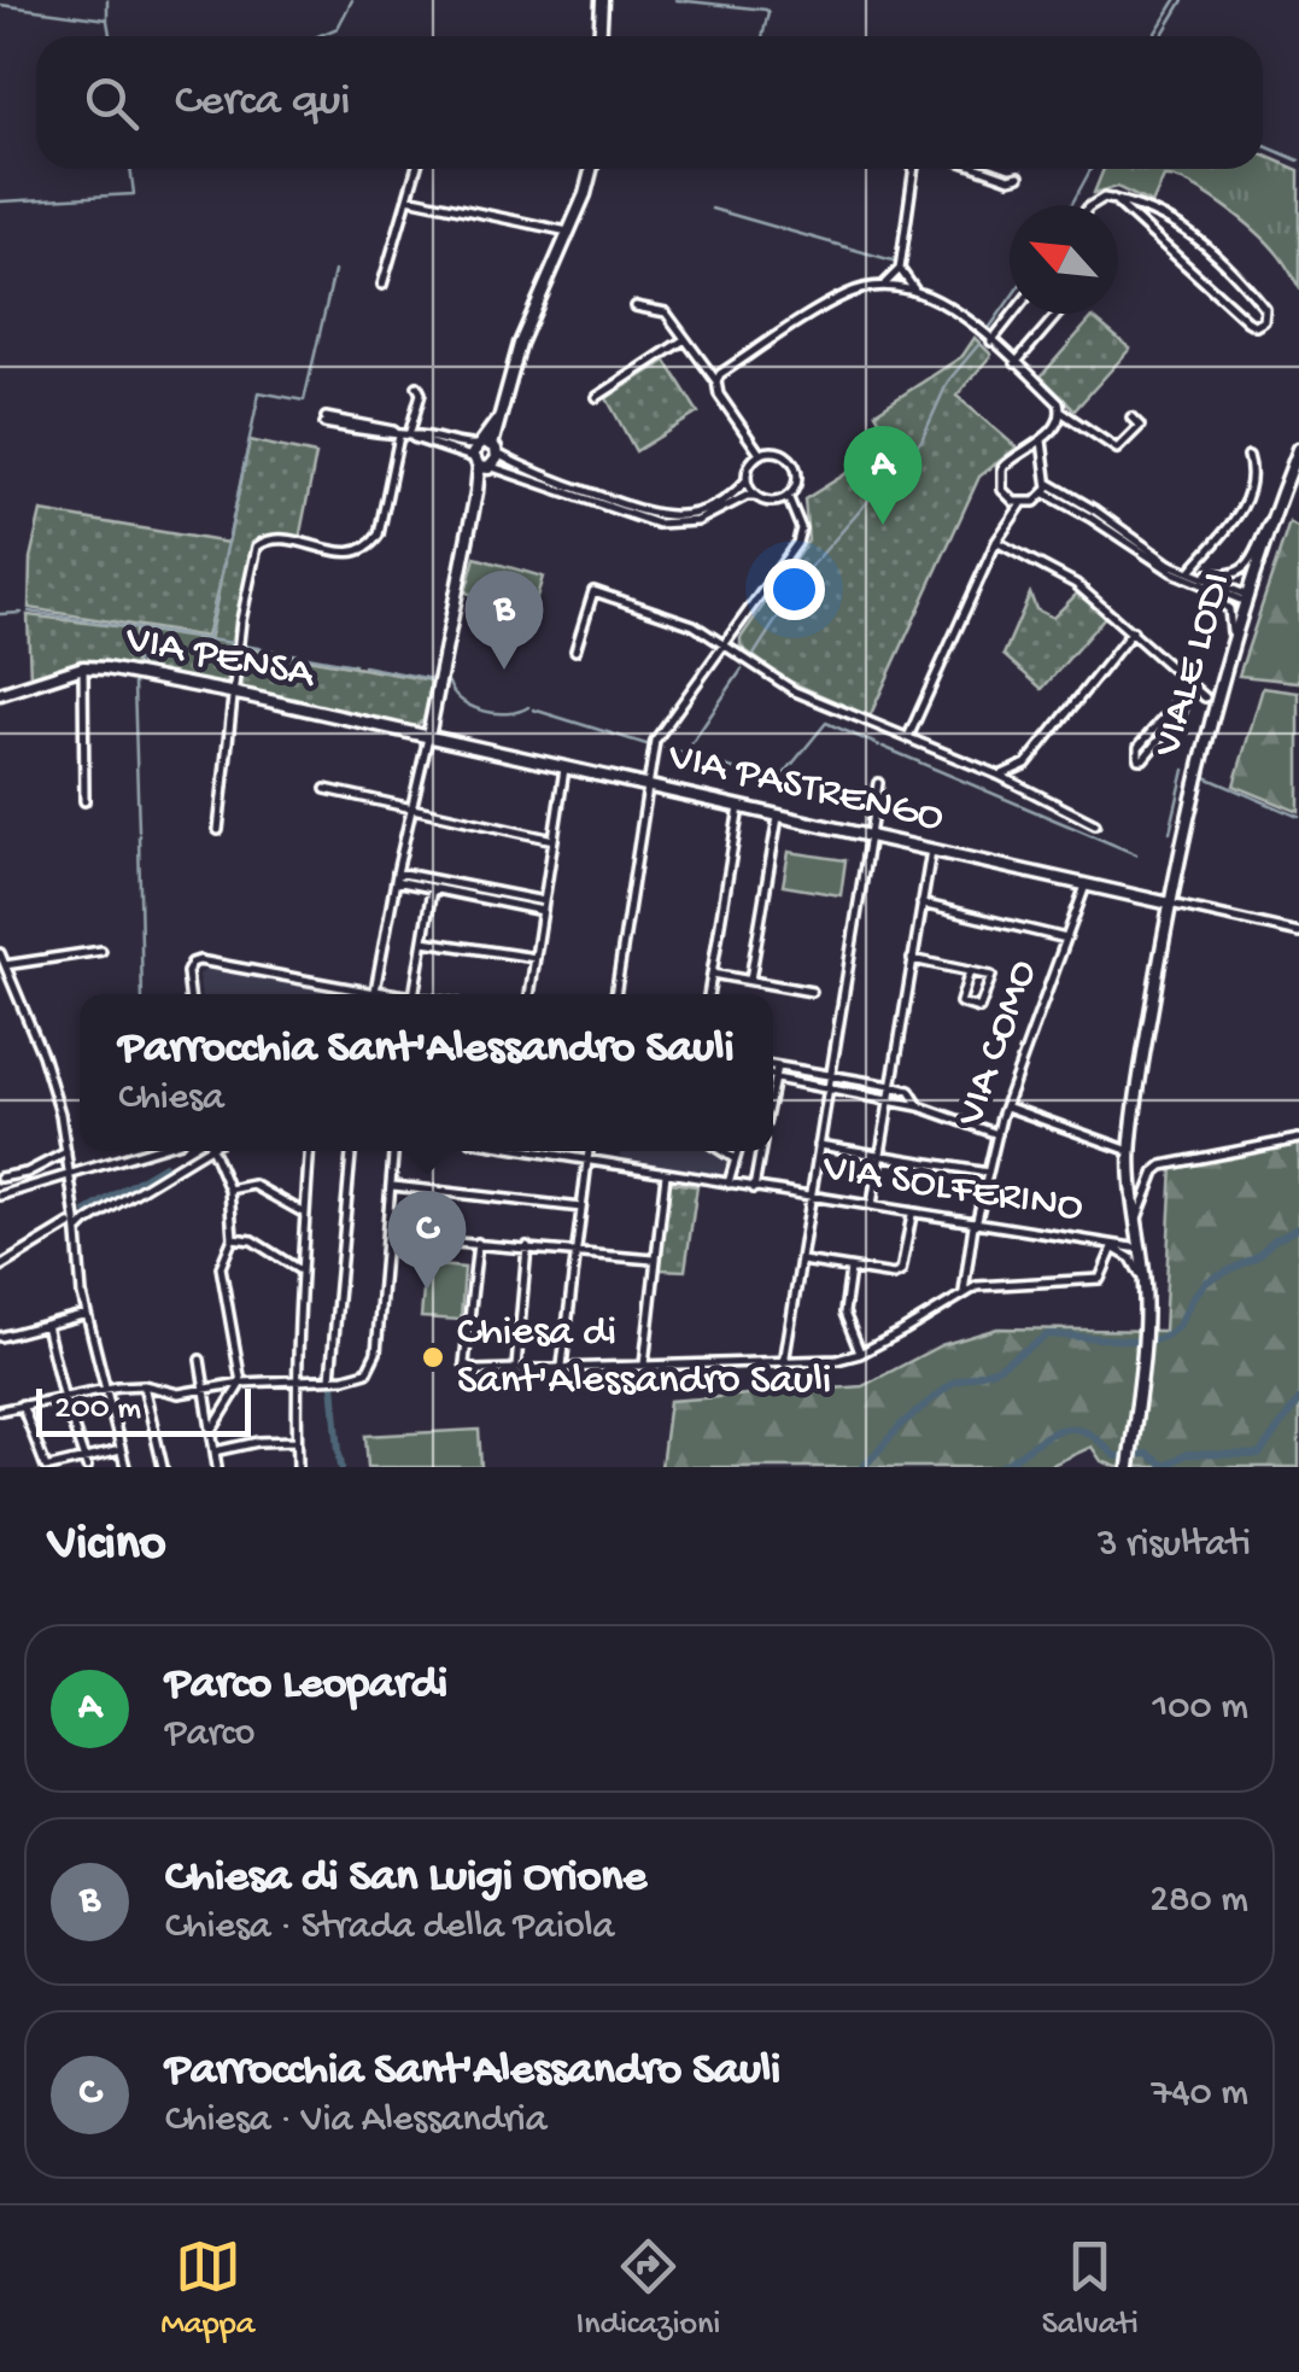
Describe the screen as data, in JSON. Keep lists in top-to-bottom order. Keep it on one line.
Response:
{"streets":{"street":["VIA PENSA","VIALE LODI","VIA PASTRENGO","VIA COMO","VIA SOLFERINO"]},"crossings":[["VIA PENSA","VIA PASTRENGO"],["VIALE LODI","VIA PASTRENGO"],["VIALE LODI","VIA SOLFERINO"],["VIA PASTRENGO","VIA COMO"],["VIA COMO","VIA SOLFERINO"]],"places":["Chiesa di Sant'Alessandro Sauli"],"scale_bar":"200 m","north":"top left","page":{"search":"Cerca qui","pins":["A","B","C"],"popup":["Parrocchia Sant'Alessandro Sauli","Chiesa"],"scale":"200 m","heading":["Vicino","3 risultati"],"list":[{"mark":"A","name":"Parco Leopardi","note":"Parco","value":"100 m"},{"mark":"B","name":"Chiesa di San Luigi Orione","note":"Chiesa · Strada della Paiola","value":"280 m"},{"mark":"C","name":"Parrocchia Sant'Alessandro Sauli","note":"Chiesa · Via Alessandria","value":"740 m"}],"nav":["Mappa","Indicazioni","Salvati"]}}
